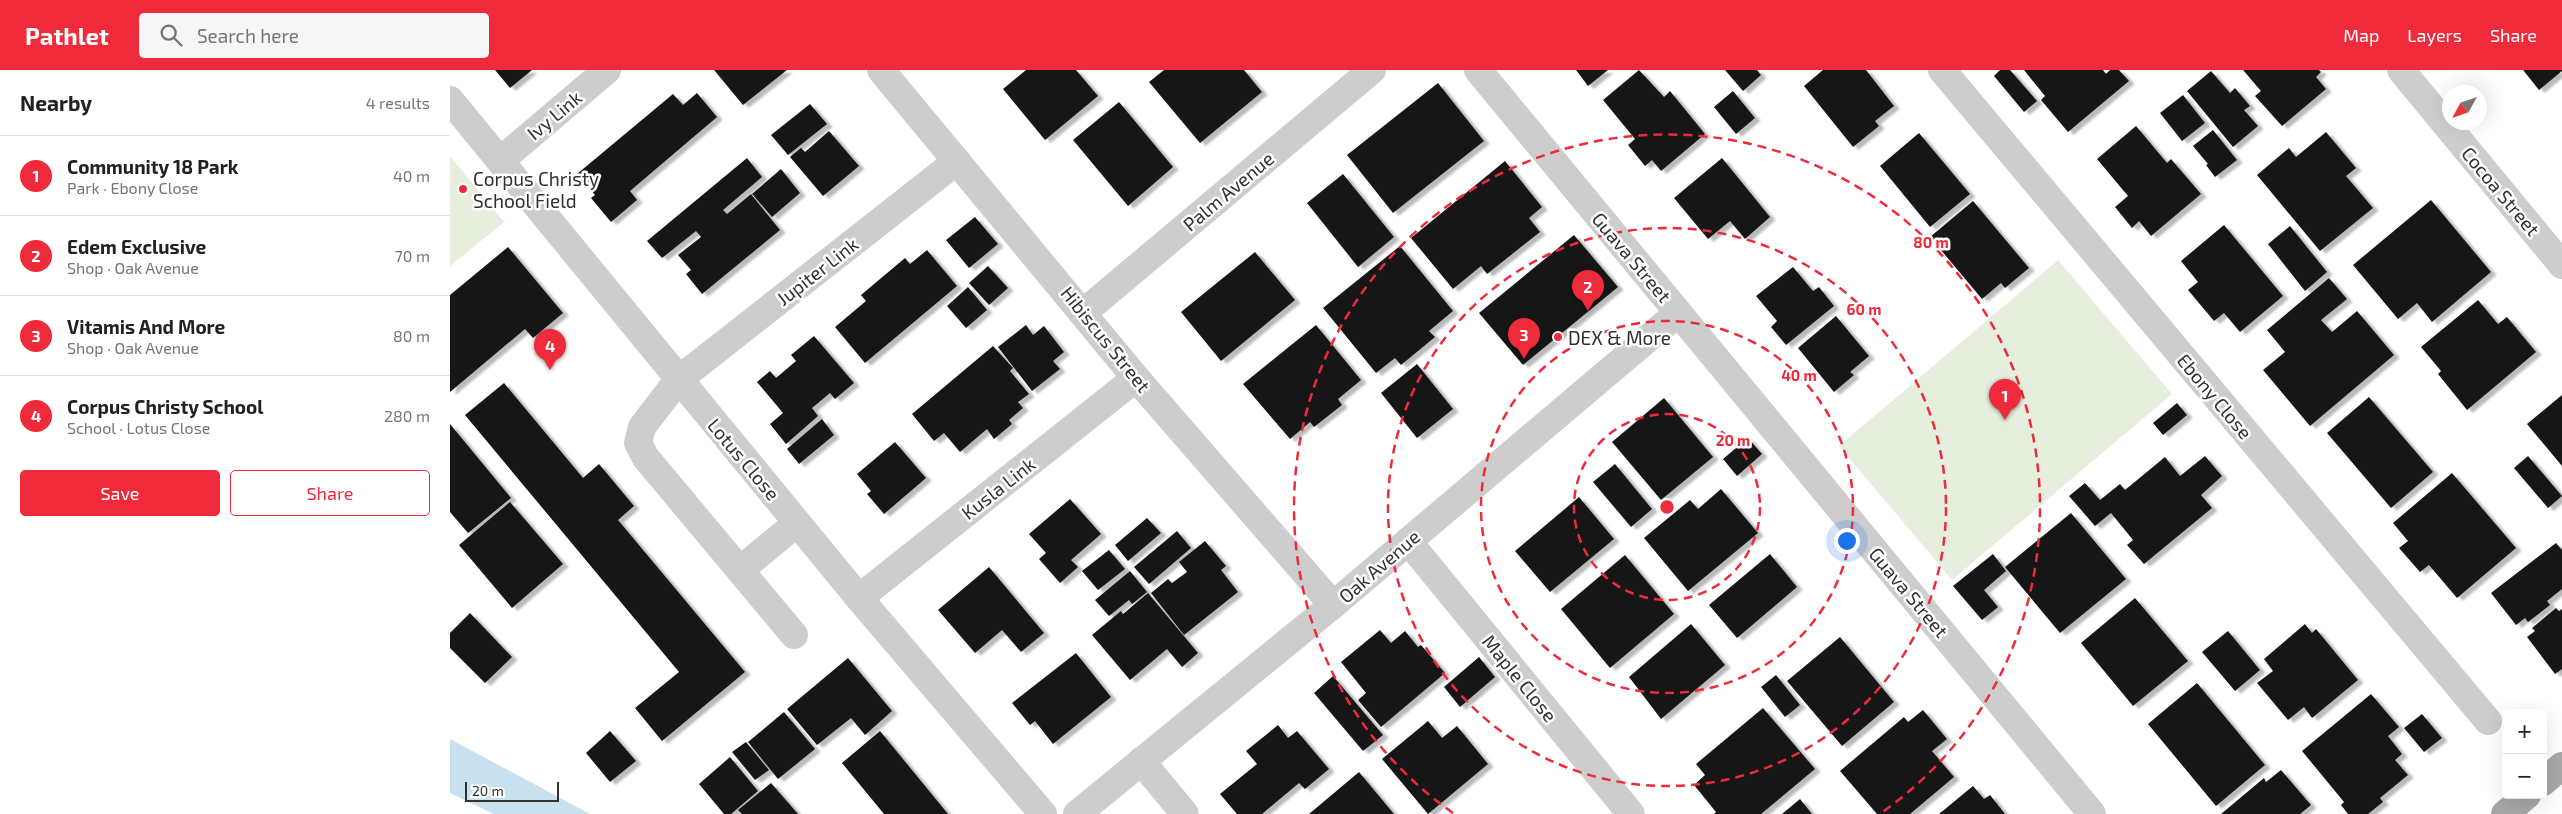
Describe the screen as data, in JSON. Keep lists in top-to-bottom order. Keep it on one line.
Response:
{"streets":{"street":["Ivy Link","Palm Avenue","Cocoa Street","Guava Street","Jupiter Link","Hibiscus Street","Ebony Close","Lotus Close","Kusla Link","Oak Avenue","Maple Close"]},"crossings":[["Ivy Link","Lotus Close"],["Palm Avenue","Hibiscus Street"],["Guava Street","Oak Avenue"],["Jupiter Link","Hibiscus Street"],["Jupiter Link","Lotus Close"],["Hibiscus Street","Kusla Link"],["Hibiscus Street","Oak Avenue"],["Lotus Close","Kusla Link"],["Oak Avenue","Maple Close"]],"places":["Corpus Christy School Field","DEX & More"],"scale_bar":"20 m","north":"bottom left","page":{"header":"Pathlet","search":"Search here","nav":["Map","Layers","Share"],"heading":["Nearby","4 results"],"list":[{"mark":"1","name":"Community 18 Park","note":"Park · Ebony Close","value":"40 m"},{"mark":"2","name":"Edem Exclusive","note":"Shop · Oak Avenue","value":"70 m"},{"mark":"3","name":"Vitamis And More","note":"Shop · Oak Avenue","value":"80 m"},{"mark":"4","name":"Corpus Christy School","note":"School · Lotus Close","value":"280 m"}],"pins":["2","3","4","1"],"buttons":["Save","Share"],"map_buttons":["+","−"],"scale":"20 m"},"rings":["80 m","60 m","40 m","20 m"]}
